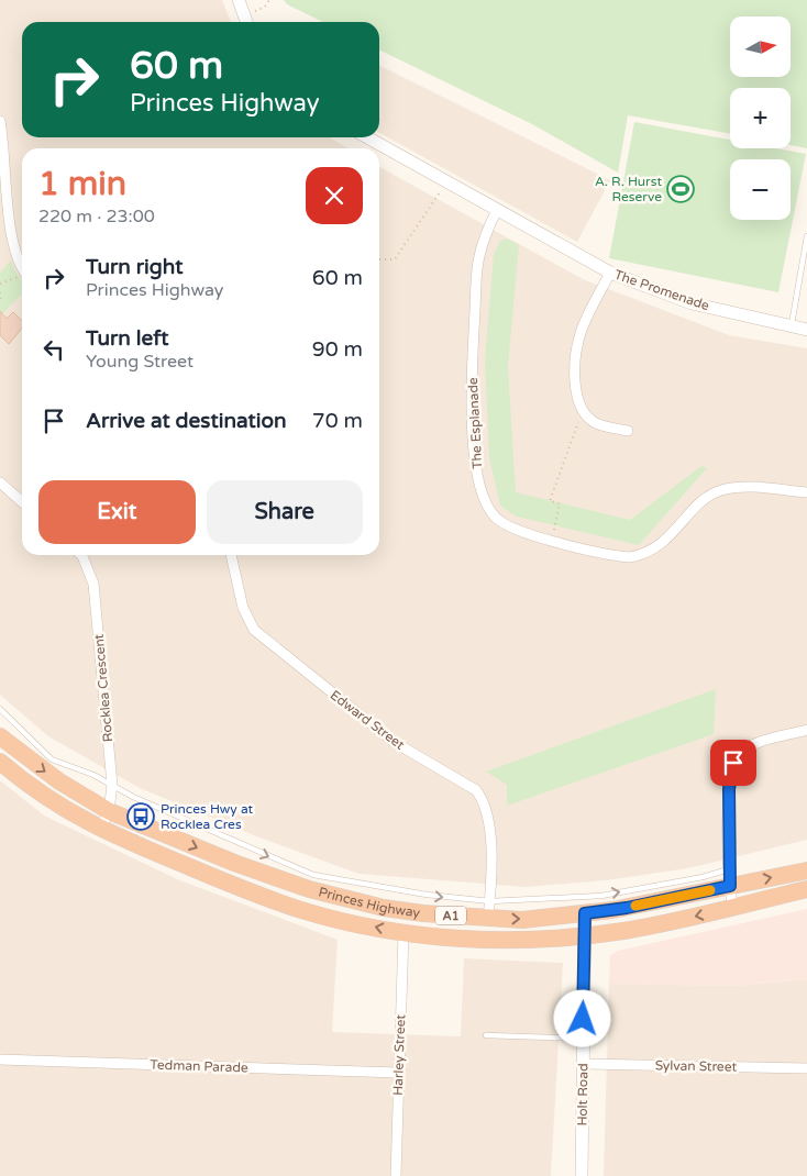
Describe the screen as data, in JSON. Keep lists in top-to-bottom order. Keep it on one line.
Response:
{"streets":{"highway":["Princes Highway","A1"],"street":["The Promenade","The Esplanade","Rocklea Crescent","Edward Street","Harley Street","Tedman Parade","Sylvan Street","Holt Road"]},"crossings":[["The Promenade","The Esplanade"],["Rocklea Crescent","Princes Highway"],["Edward Street","Princes Highway"],["Princes Highway","Harley Street"],["Princes Highway","Holt Road"],["Harley Street","Tedman Parade"],["Sylvan Street","Holt Road"]],"places":{"sports":["A. R. Hurst Reserve"],"bus stop":["Princes Hwy at Rocklea Cres"]},"north":"right","page":{"map_buttons":["+","−"],"turn":["60 m","Princes Highway"],"heading":["1 min","220 m · 23:00"],"list":[{"name":"Turn right","note":"Princes Highway","value":"60 m"},{"name":"Turn left","note":"Young Street","value":"90 m"},{"name":"Arrive at destination","value":"70 m"}],"buttons":["Exit","Share"]}}
